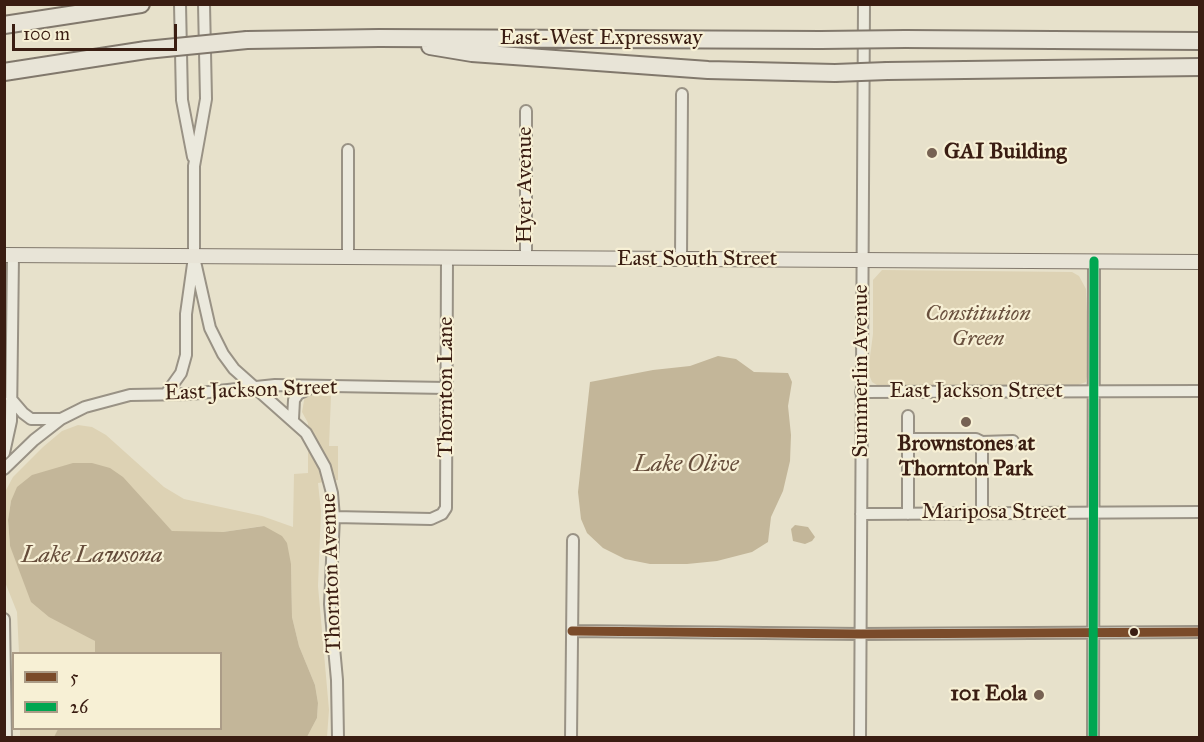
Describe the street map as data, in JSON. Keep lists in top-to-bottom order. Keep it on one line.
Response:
{"streets":{"highway":["East-West Expressway"],"main road":["East South Street"],"street":["Hyer Avenue","Summerlin Avenue","Thornton Lane","East Jackson Street","Mariposa Street","Thornton Avenue"]},"crossings":[["Hyer Avenue","East South Street"],["East South Street","Summerlin Avenue"],["East South Street","Thornton Lane"],["East South Street","Thornton Avenue"],["Summerlin Avenue","East Jackson Street"],["Summerlin Avenue","Mariposa Street"],["Thornton Lane","East Jackson Street"],["Thornton Lane","Thornton Avenue"],["East Jackson Street","Thornton Avenue"]],"water":["Lake Olive","Lake Lawsona"],"parks":["Constitution Green"],"places":["GAI Building","Brownstones at Thornton Park","101 Eola"],"lines":["transit line 26","transit line 5"],"legend":["5","26"],"scale_bar":"100 m"}
